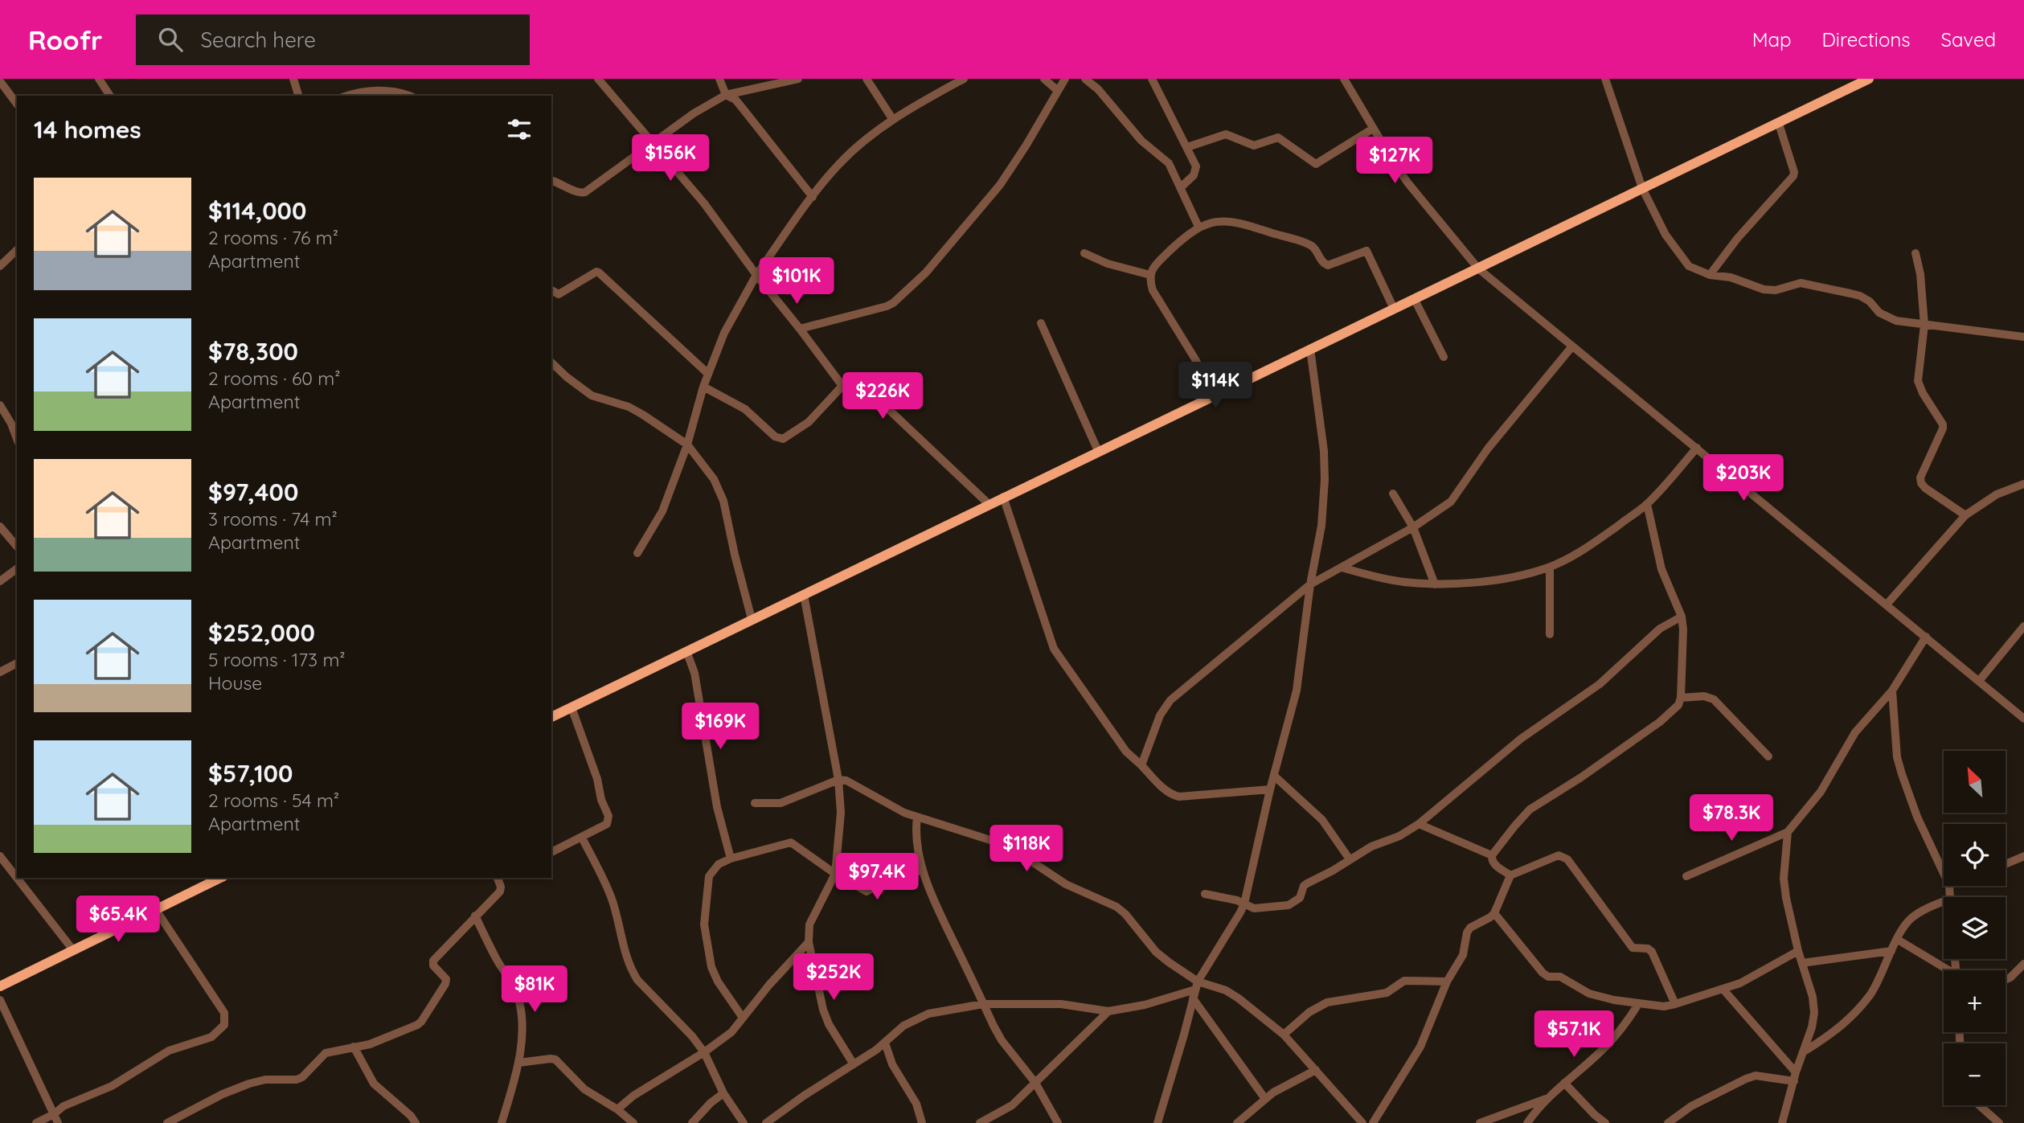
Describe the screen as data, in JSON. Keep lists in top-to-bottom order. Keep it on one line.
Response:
{"north":"top left","page":{"header":"Roofr","search":"Search here","nav":["Map","Directions","Saved"],"heading":"14 homes","price":["$156K","$127K","$101K","$114K","$226K","$203K","$169K","$78.3K","$118K","$97.4K","$65.4K","$252K","$81K","$57.1K"],"list":[{"name":"$114,000","note":"2 rooms · 76 m² · Apartment"},{"name":"$78,300","note":"2 rooms · 60 m² · Apartment"},{"name":"$97,400","note":"3 rooms · 74 m² · Apartment"},{"name":"$252,000","note":"5 rooms · 173 m² · House"},{"name":"$57,100","note":"2 rooms · 54 m² · Apartment"}],"map_buttons":["+","−"]}}
